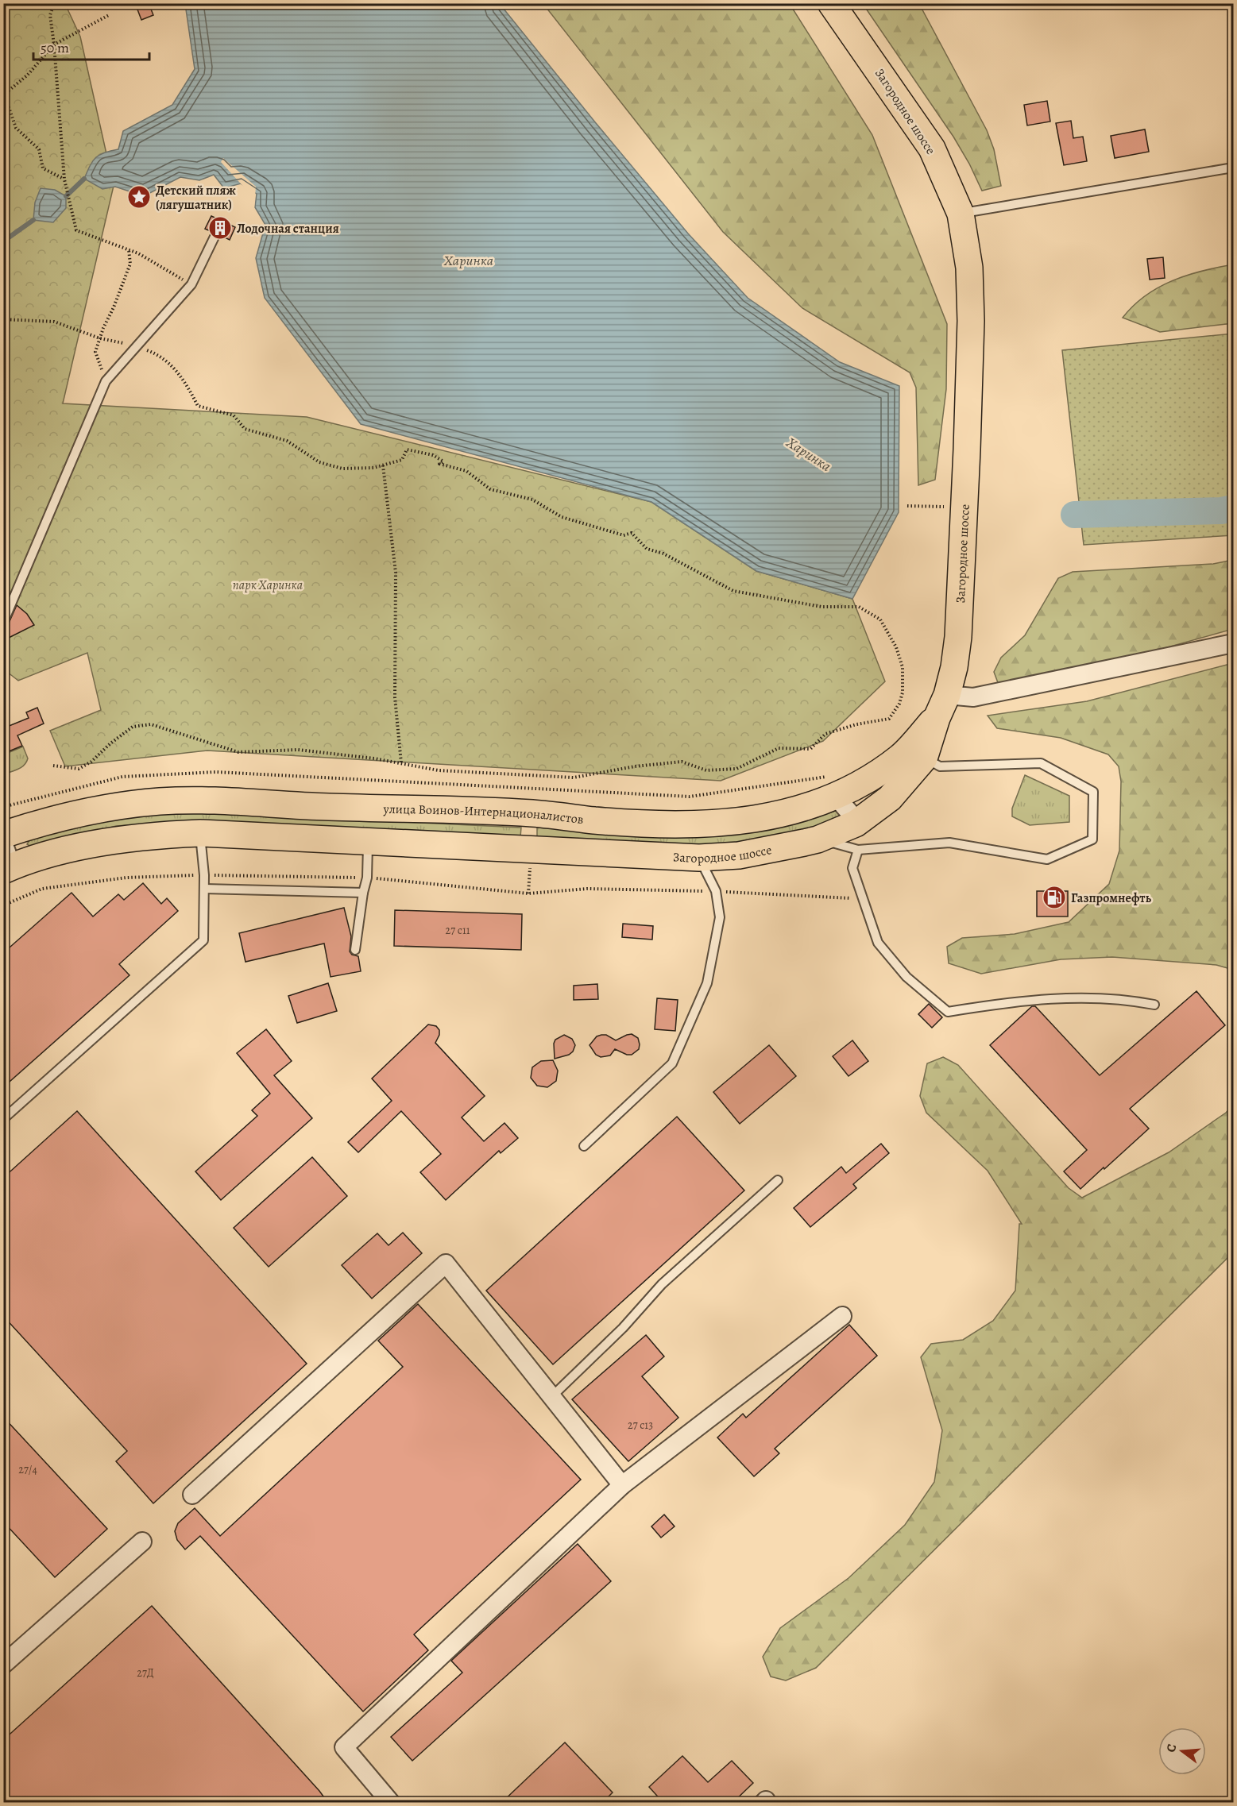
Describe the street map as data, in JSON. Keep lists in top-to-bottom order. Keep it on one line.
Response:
{"streets":{"main road":["Загородное шоссе","улица Воинов-Интернационалистов"]},"crossings":[["Загородное шоссе","улица Воинов-Интернационалистов"]],"water":["Харинка"],"parks":["парк Харинка"],"places":{"place":["Детский пляж (лягушатник)"],"building":["Лодочная станция"],"fuel station":["Газпромнефть"]},"house_numbers":["27 с11","27 с13","27/4","27Д"],"scale_bar":"50 m","north":"left"}
